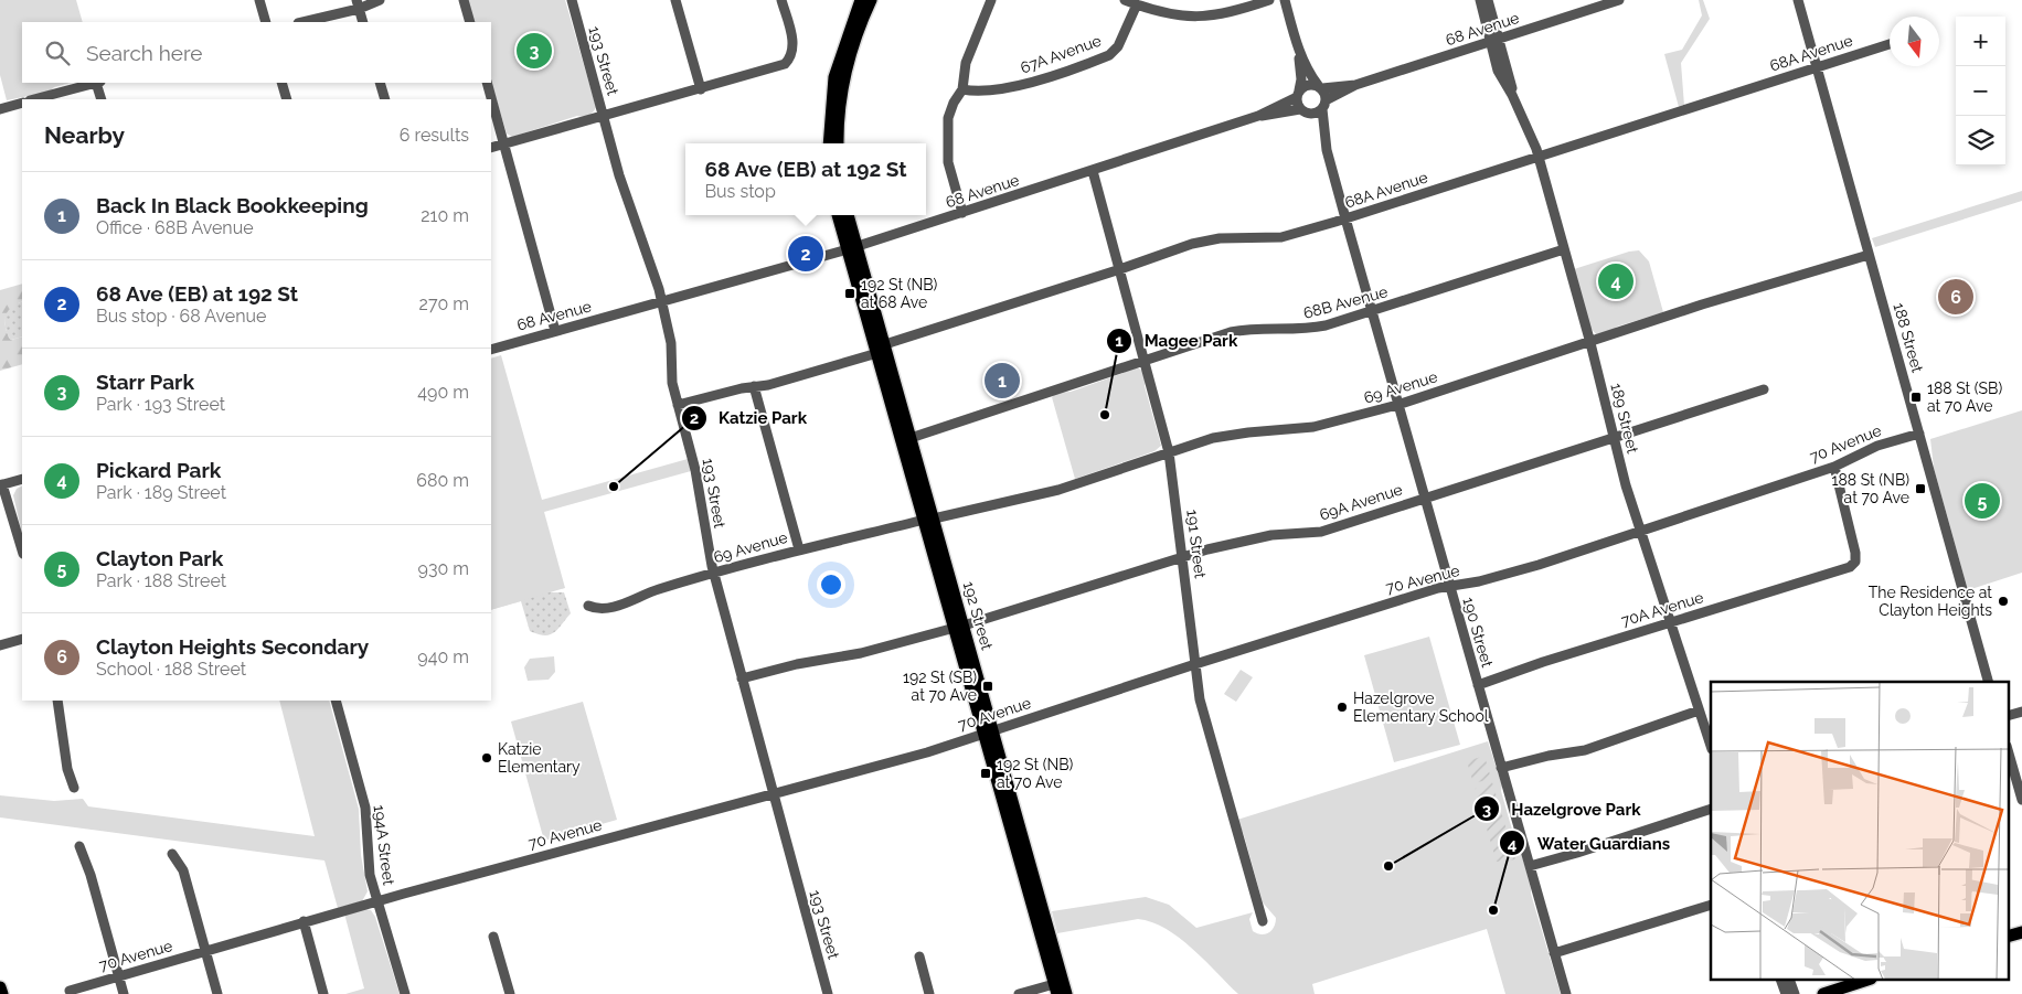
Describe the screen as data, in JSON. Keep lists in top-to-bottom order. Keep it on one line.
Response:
{"streets":{"main road":["192 Street"],"street":["68 Avenue","68A Avenue","67A Avenue","193 Street","68B Avenue","188 Street","69 Avenue","189 Street","70 Avenue","69A Avenue","191 Street","70A Avenue","190 Street","194A Street"]},"crossings":[["68 Avenue","193 Street"],["68 Avenue","189 Street"],["68 Avenue","191 Street"],["68 Avenue","192 Street"],["68 Avenue","190 Street"],["68A Avenue","193 Street"],["68A Avenue","188 Street"],["68A Avenue","189 Street"],["68A Avenue","191 Street"],["68A Avenue","192 Street"],["68A Avenue","190 Street"],["193 Street","69 Avenue"],["193 Street","70 Avenue"],["193 Street","69A Avenue"],["68B Avenue","189 Street"],["68B Avenue","191 Street"],["68B Avenue","192 Street"],["68B Avenue","190 Street"],["188 Street","69 Avenue"],["188 Street","70 Avenue"],["69 Avenue","189 Street"],["69 Avenue","191 Street"],["69 Avenue","192 Street"],["69 Avenue","190 Street"],["189 Street","70 Avenue"],["189 Street","69A Avenue"],["189 Street","70A Avenue"],["70 Avenue","191 Street"],["70 Avenue","70A Avenue"],["70 Avenue","192 Street"],["70 Avenue","190 Street"],["70 Avenue","194A Street"],["69A Avenue","191 Street"],["69A Avenue","192 Street"],["69A Avenue","190 Street"],["70A Avenue","190 Street"]],"places":{"transit":["192 St (NB) at 68 Ave","188 St (SB) at 70 Ave","188 St (NB) at 70 Ave","192 St (SB) at 70 Ave","192 St (NB) at 70 Ave"],"other":["Magee Park","Katzie Park","The Residence at Clayton Heights","Hazelgrove Elementary School","Katzie Elementary","Hazelgrove Park","Water Guardians"]},"north":"bottom","page":{"map_buttons":["+","−"],"search":"Search here","pins":["3","2","4","6","1","5"],"heading":["Nearby","6 results"],"popup":["68 Ave (EB) at 192 St","Bus stop"],"list":[{"mark":"1","name":"Back In Black Bookkeeping","note":"Office · 68B Avenue","value":"210 m"},{"mark":"2","name":"68 Ave (EB) at 192 St","note":"Bus stop · 68 Avenue","value":"270 m"},{"mark":"3","name":"Starr Park","note":"Park · 193 Street","value":"490 m"},{"mark":"4","name":"Pickard Park","note":"Park · 189 Street","value":"680 m"},{"mark":"5","name":"Clayton Park","note":"Park · 188 Street","value":"930 m"},{"mark":"6","name":"Clayton Heights Secondary","note":"School · 188 Street","value":"940 m"}]}}
